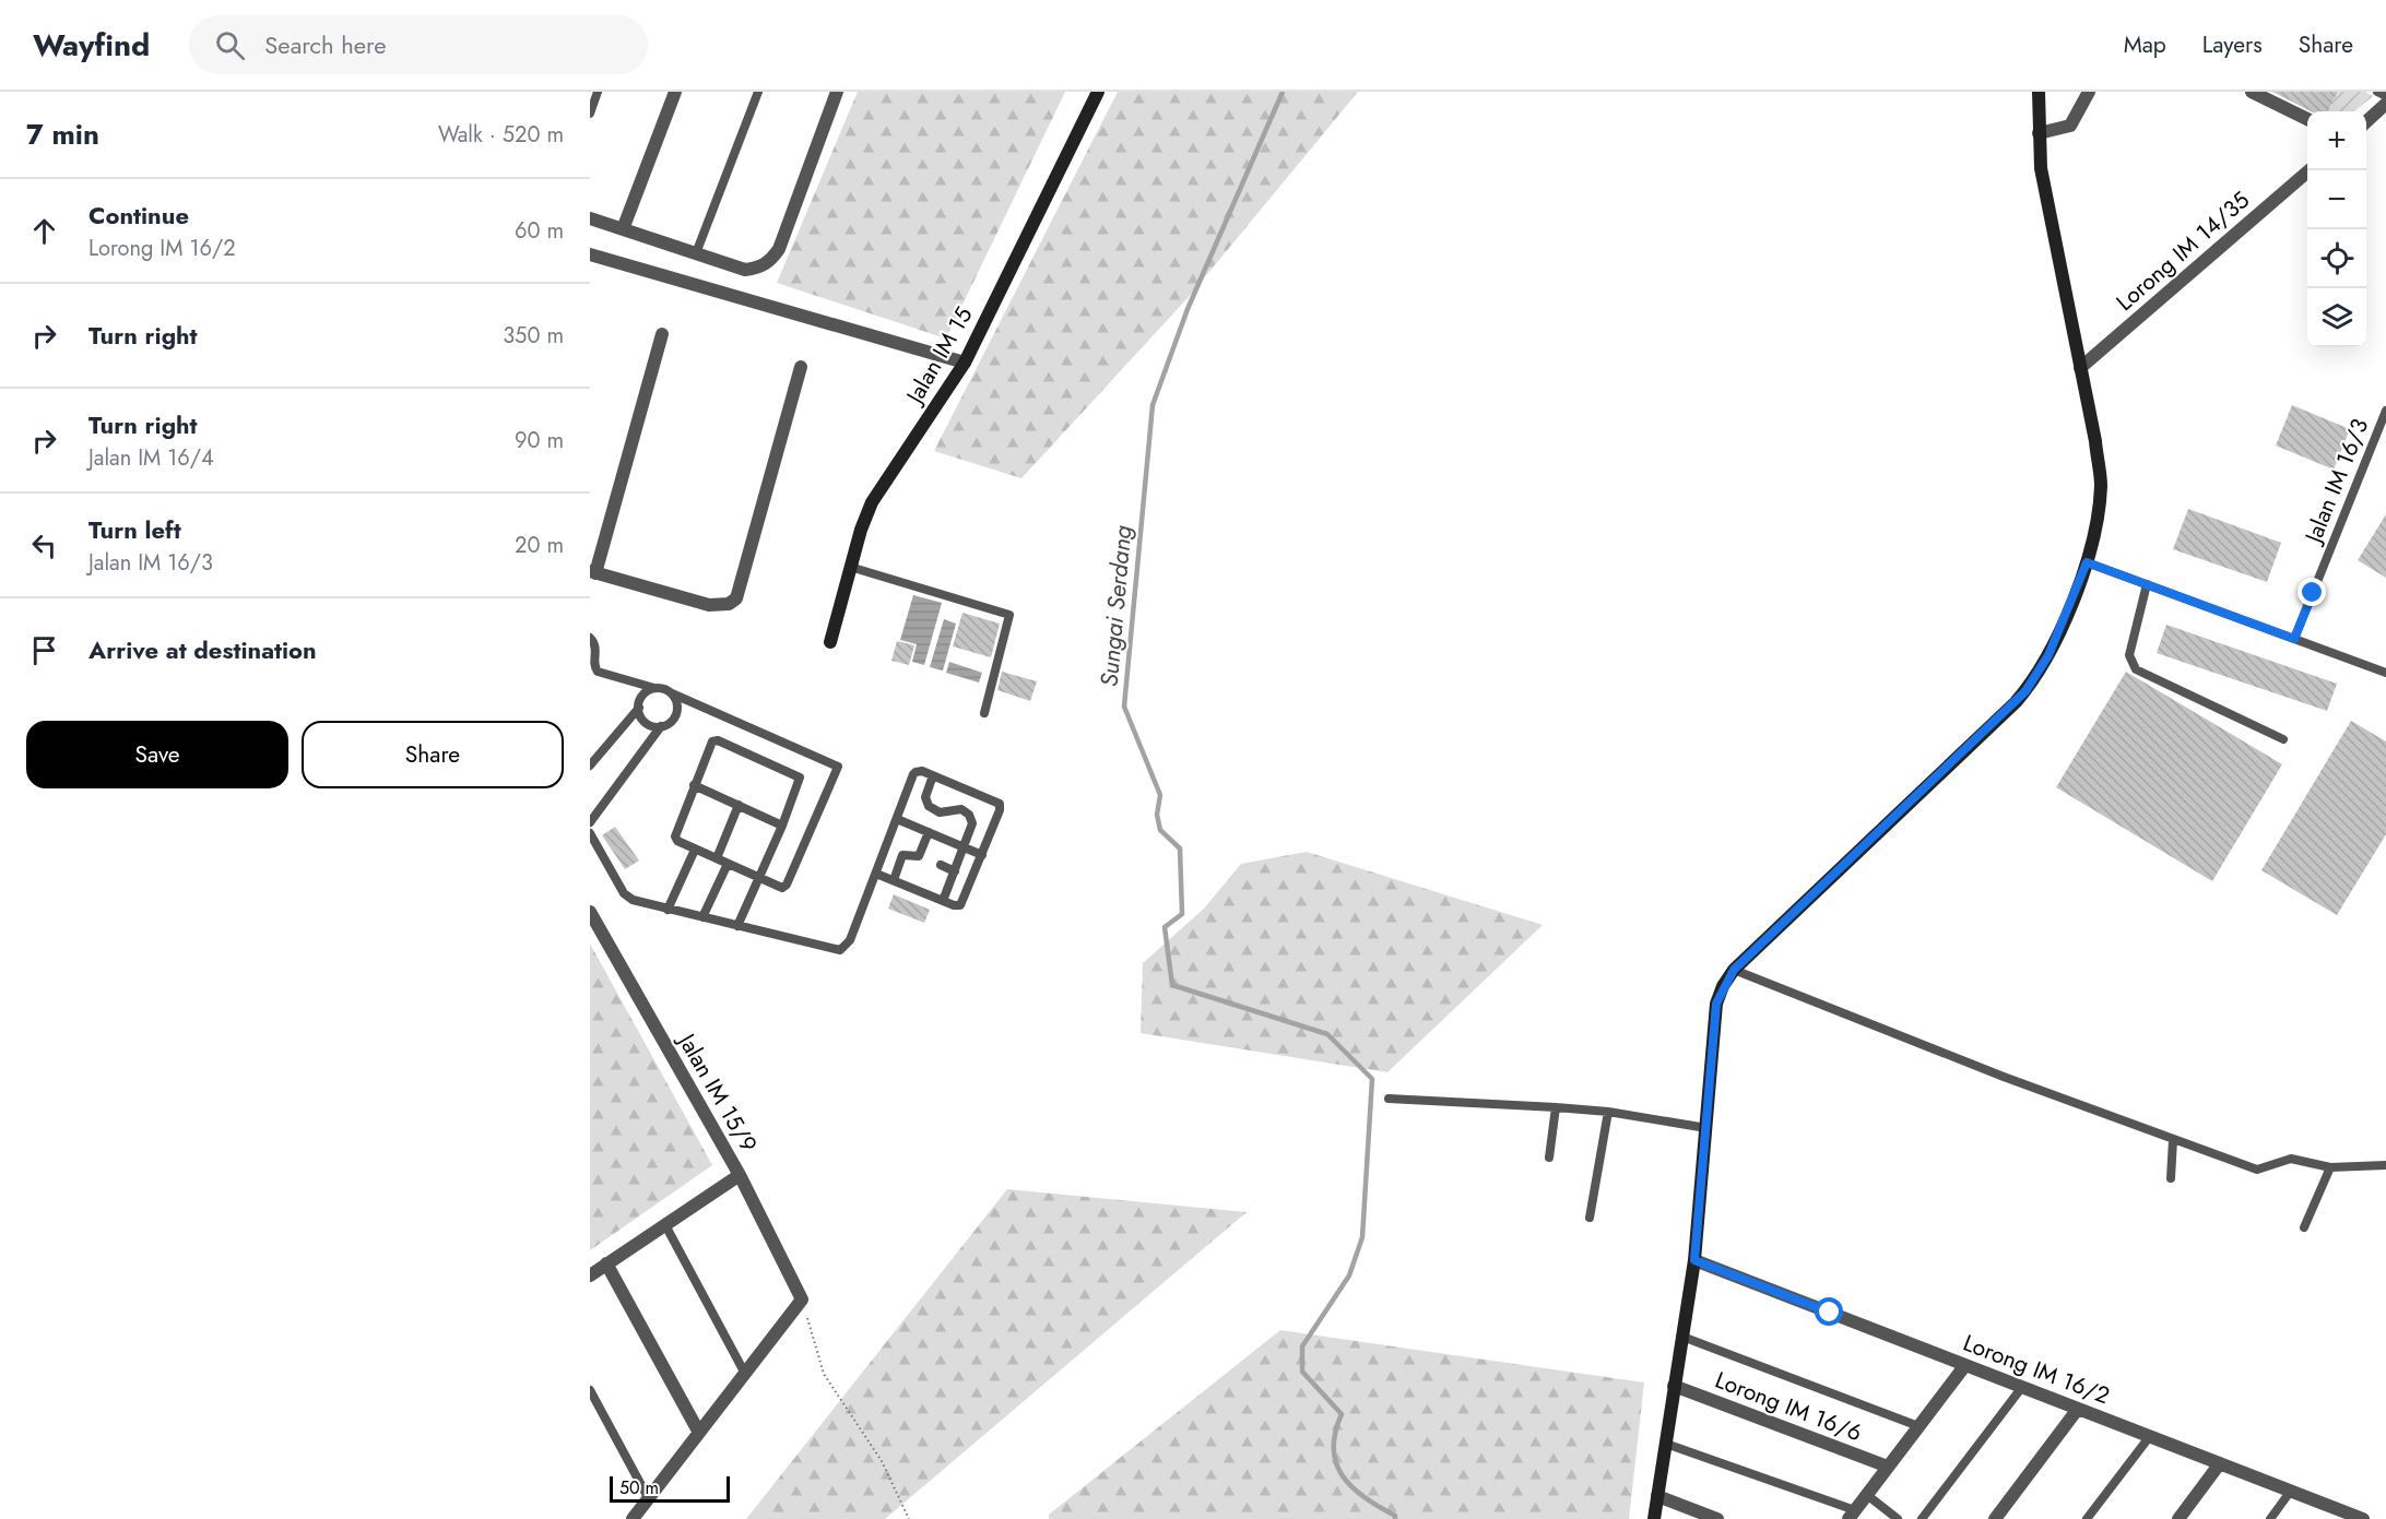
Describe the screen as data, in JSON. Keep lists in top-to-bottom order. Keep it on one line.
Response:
{"streets":{"street":["Lorong IM 14/35","Jalan IM 15","Jalan IM 15/9","Lorong IM 16/2","Lorong IM 16/6"],"lane":["Jalan IM 16/3"]},"water":["Sungai Serdang"],"scale_bar":"50 m","page":{"header":"Wayfind","search":"Search here","nav":["Map","Layers","Share"],"heading":["7 min","Walk · 520 m"],"map_buttons":["+","−"],"list":[["Continue","Lorong IM 16/2","60 m"],["Turn right","350 m"],["Turn right","Jalan IM 16/4","90 m"],["Turn left","Jalan IM 16/3","20 m"],"Arrive at destination"],"buttons":["Save","Share"],"scale":"50 m"}}
